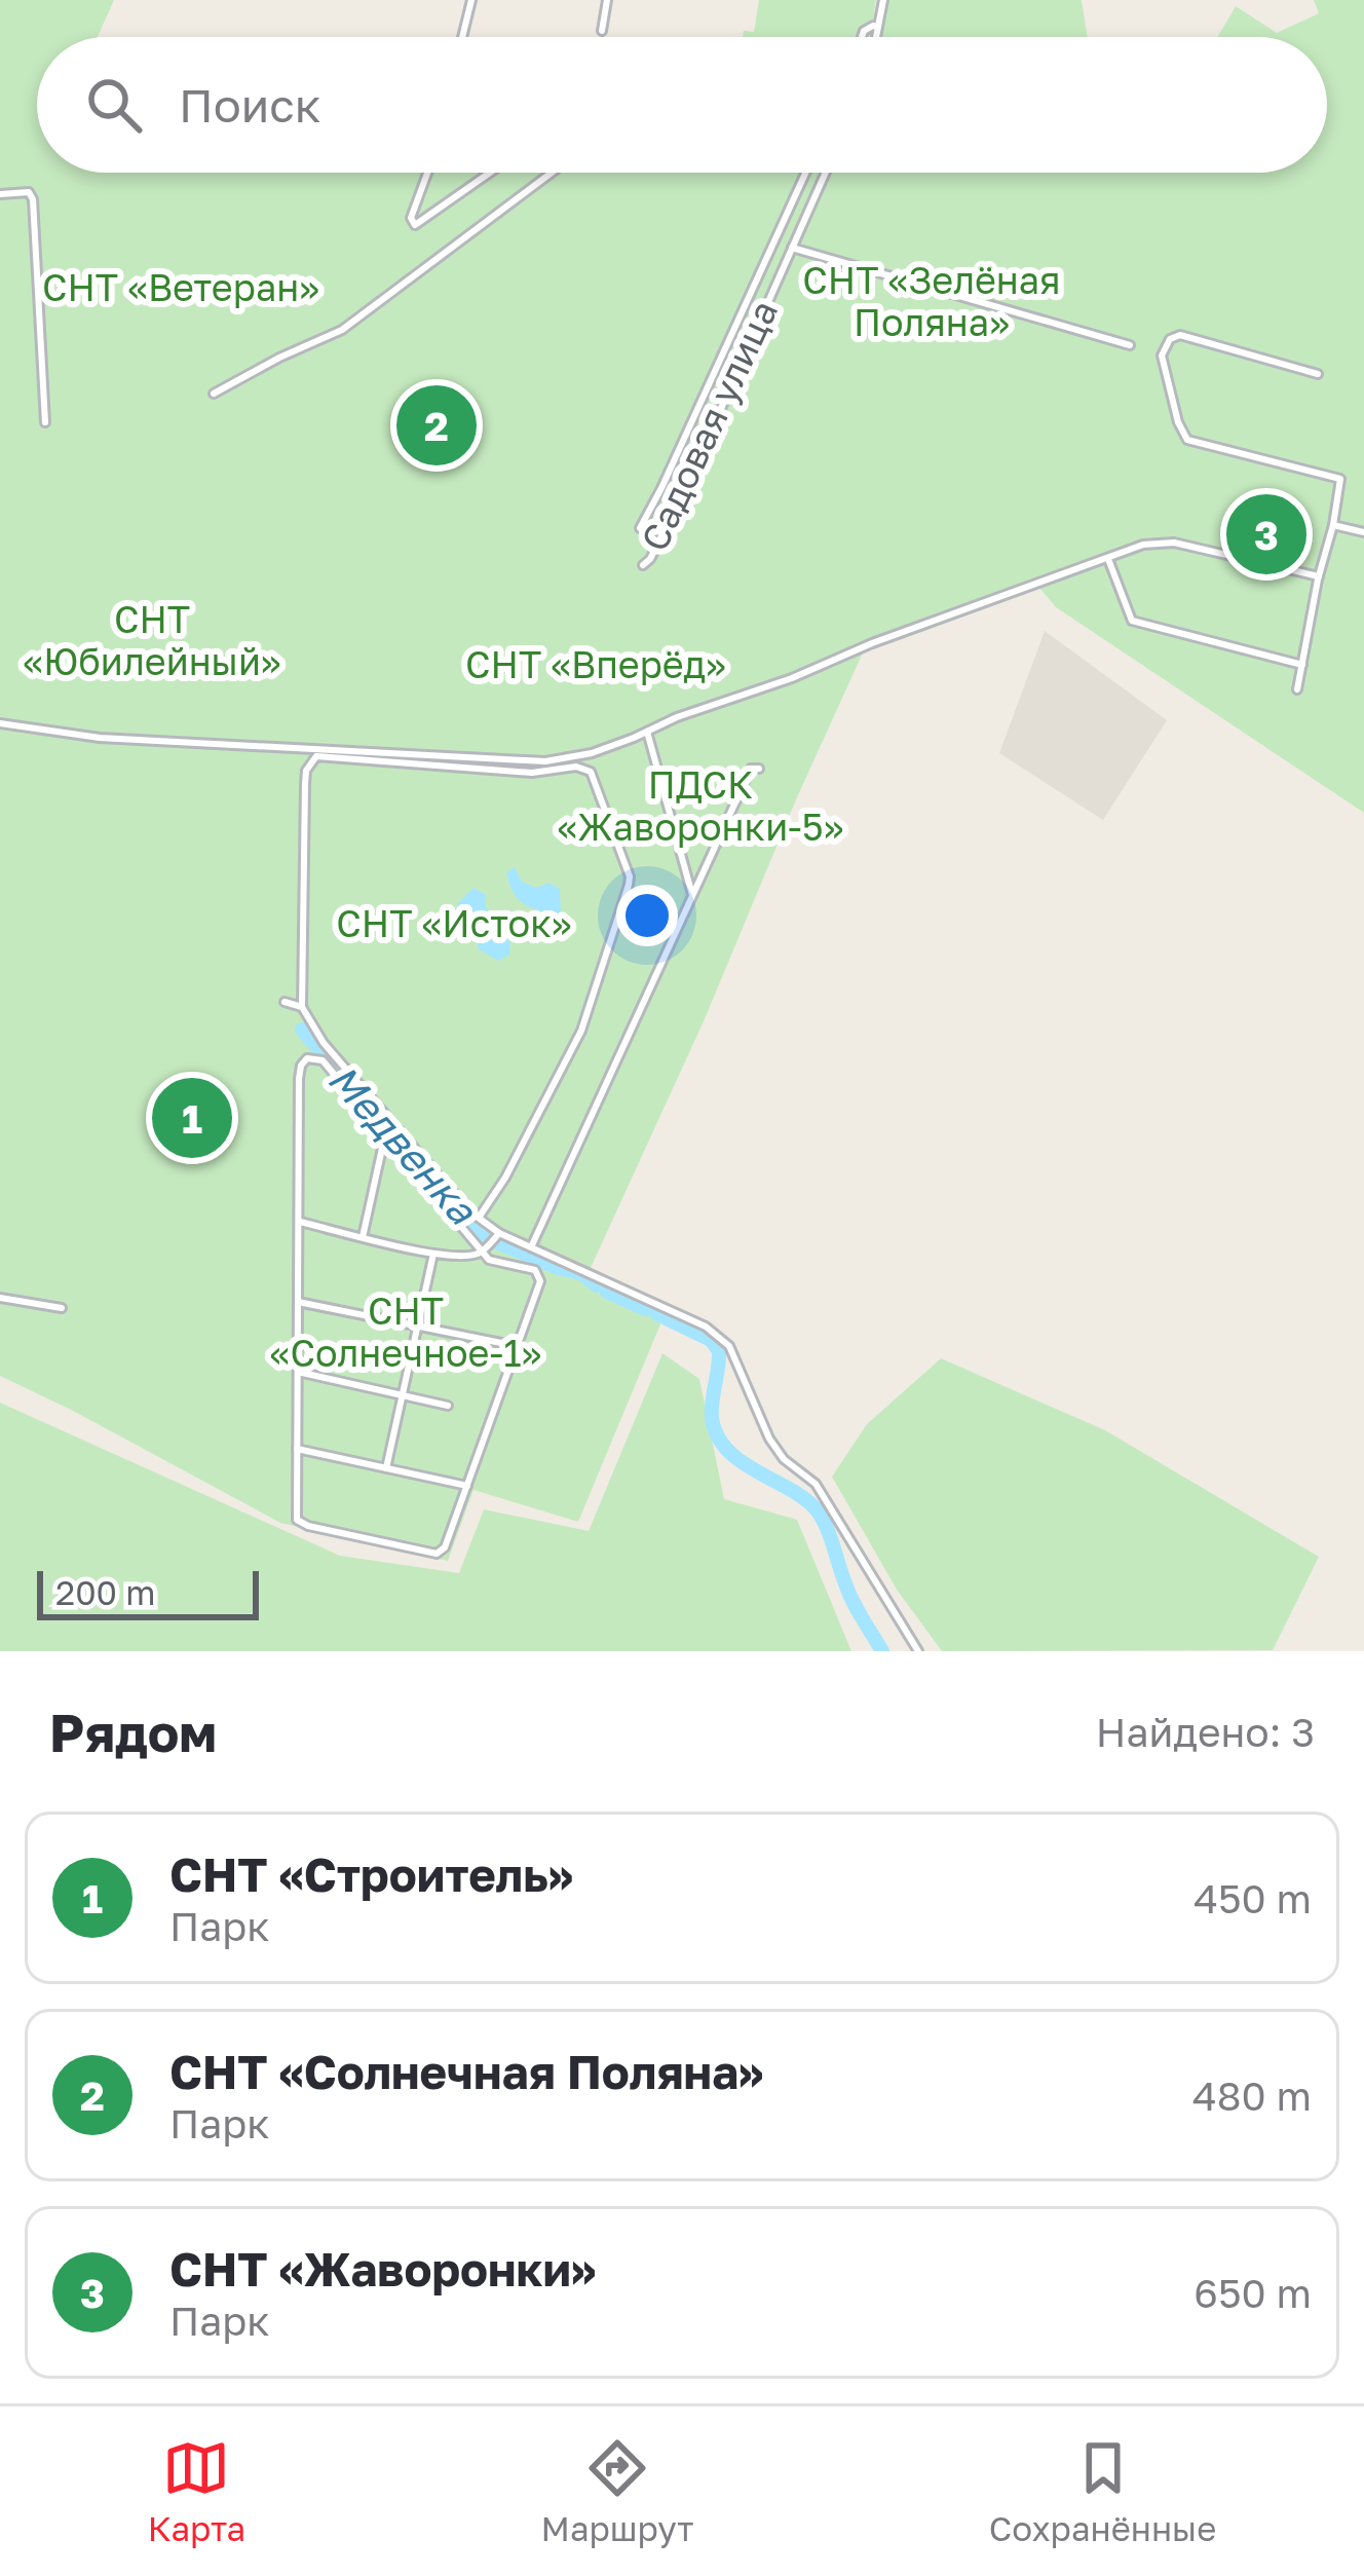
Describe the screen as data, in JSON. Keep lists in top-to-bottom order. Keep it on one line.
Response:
{"streets":{"street":["Садовая улица"]},"water":["Медвенка"],"parks":["СНТ «Зелёная Поляна»","СНТ «Ветеран»","СНТ «Юбилейный»","СНТ «Вперёд»","ПДСК «Жаворонки-5»","СНТ «Исток»","СНТ «Солнечное-1»"],"scale_bar":"200 m","page":{"search":"Поиск","pins":["2","3","1"],"scale":"200 m","heading":["Рядом","Найдено: 3"],"list":[{"mark":"1","name":"СНТ «Строитель»","note":"Парк","value":"450 m"},{"mark":"2","name":"СНТ «Солнечная Поляна»","note":"Парк","value":"480 m"},{"mark":"3","name":"СНТ «Жаворонки»","note":"Парк","value":"650 m"}],"nav":["Карта","Маршрут","Сохранённые"]}}
